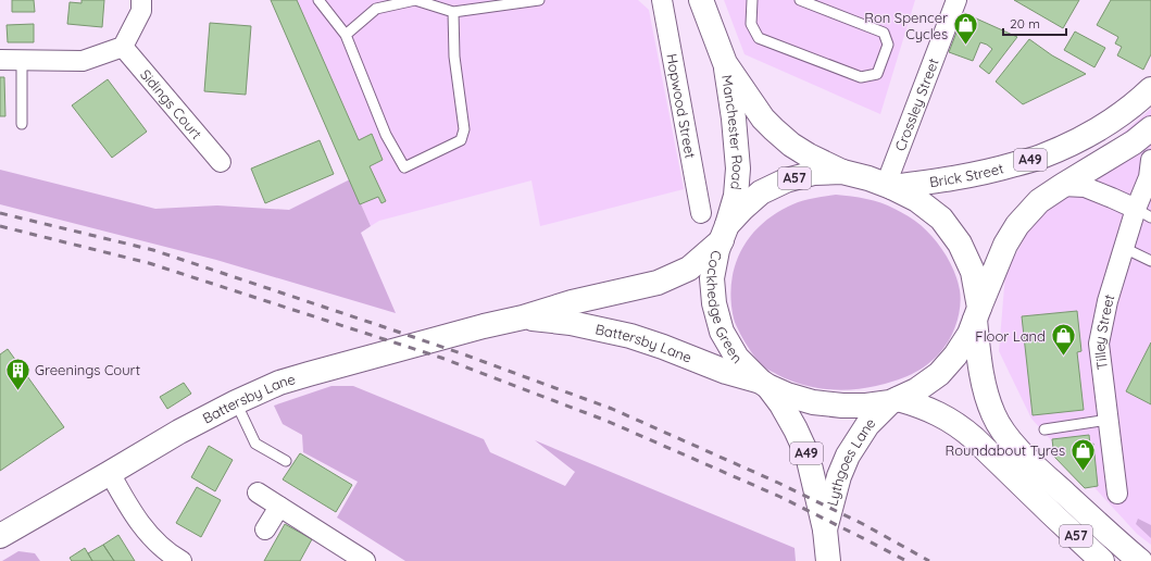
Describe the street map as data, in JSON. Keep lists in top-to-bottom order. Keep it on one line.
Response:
{"streets":{"main road":["Manchester Road","A49","Brick Street","A57","Cockhedge Green","Battersby Lane","Lythgoes Lane"],"street":["Sidings Court","Crossley Street","Hopwood Street","Tilley Street"]},"crossings":[["Crossley Street","Brick Street"],["Crossley Street","Cockhedge Green"],["Manchester Road","Cockhedge Green"],["Manchester Road","Battersby Lane"],["A49","A57"],["A49","Cockhedge Green"],["Brick Street","Cockhedge Green"],["A57","Cockhedge Green"],["A57","Lythgoes Lane"],["Cockhedge Green","Battersby Lane"],["Cockhedge Green","Lythgoes Lane"],["Battersby Lane","Lythgoes Lane"]],"places":{"shop":["Ron Spencer Cycles","Floor Land","Roundabout Tyres"],"building":["Greenings Court"]},"scale_bar":"20 m"}
